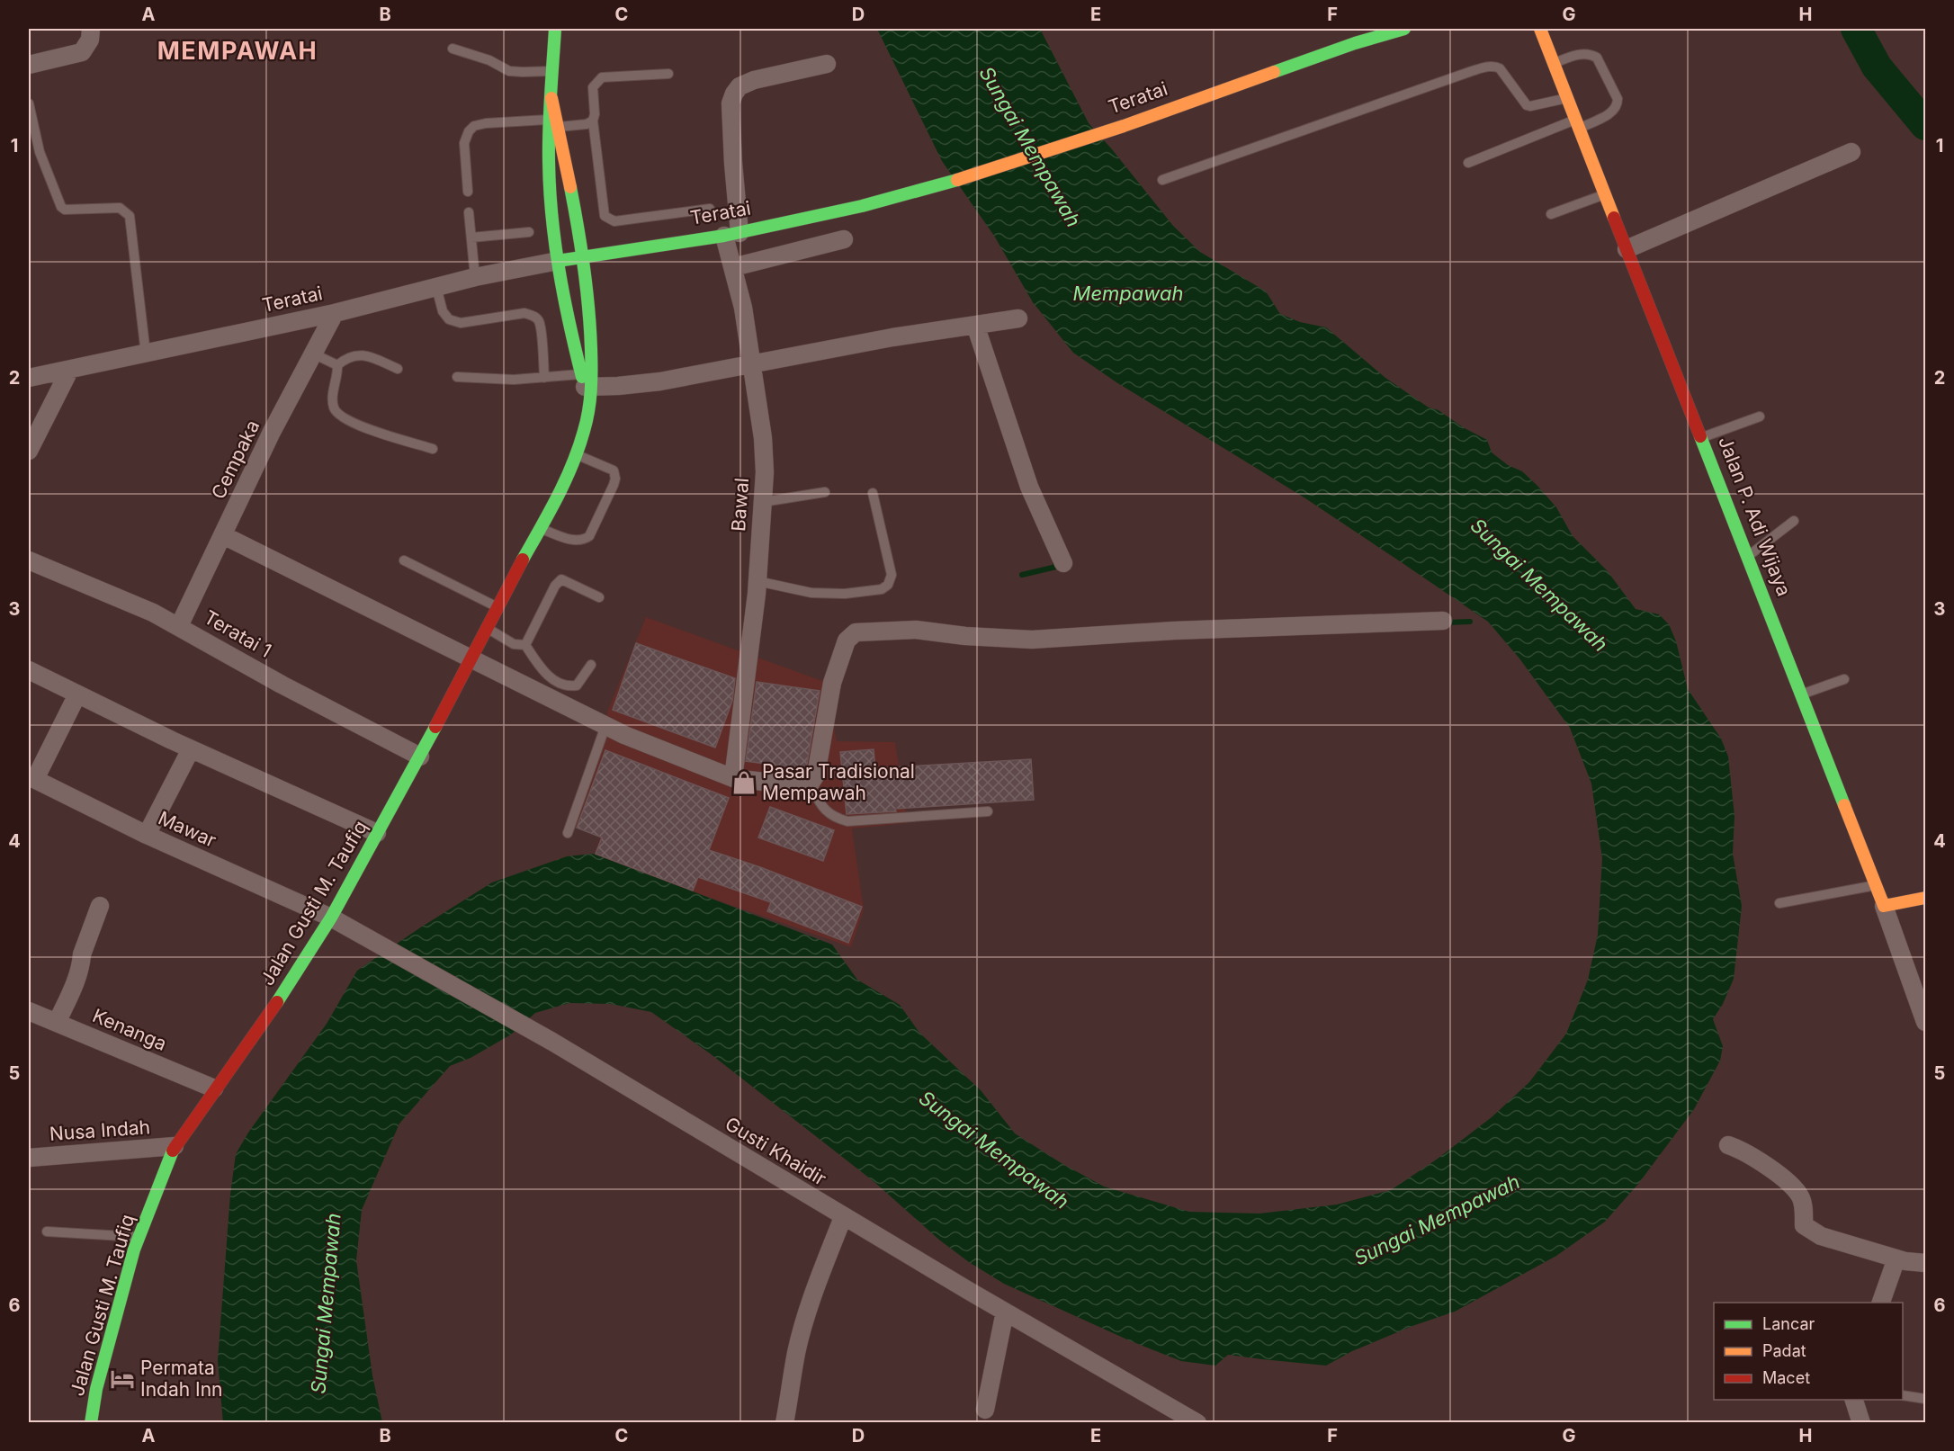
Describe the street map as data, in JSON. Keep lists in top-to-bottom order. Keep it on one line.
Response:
{"streets":{"main road":["Teratai","Jalan P. Adi Wijaya","Jalan Gusti M. Taufiq"],"street":["Cempaka","Bawal","Teratai 1","Mawar","Kenanga","Nusa Indah","Gusti Khaidir"]},"crossings":[["Teratai","Cempaka"],["Teratai","Bawal"],["Teratai","Jalan Gusti M. Taufiq"],["Cempaka","Teratai 1"],["Teratai 1","Jalan Gusti M. Taufiq"],["Mawar","Jalan Gusti M. Taufiq"],["Mawar","Gusti Khaidir"],["Jalan Gusti M. Taufiq","Kenanga"],["Jalan Gusti M. Taufiq","Nusa Indah"],["Jalan Gusti M. Taufiq","Gusti Khaidir"]],"districts":["MEMPAWAH"],"water":["Sungai Mempawah","Mempawah"],"places":{"shop":["Pasar Tradisional Mempawah"],"hotel":["Permata Indah Inn"]},"legend":["Lancar","Padat","Macet"],"grid":{"columns":["A","B","C","D","E","F","G","H"],"rows":["1","2","3","4","5","6"]}}
